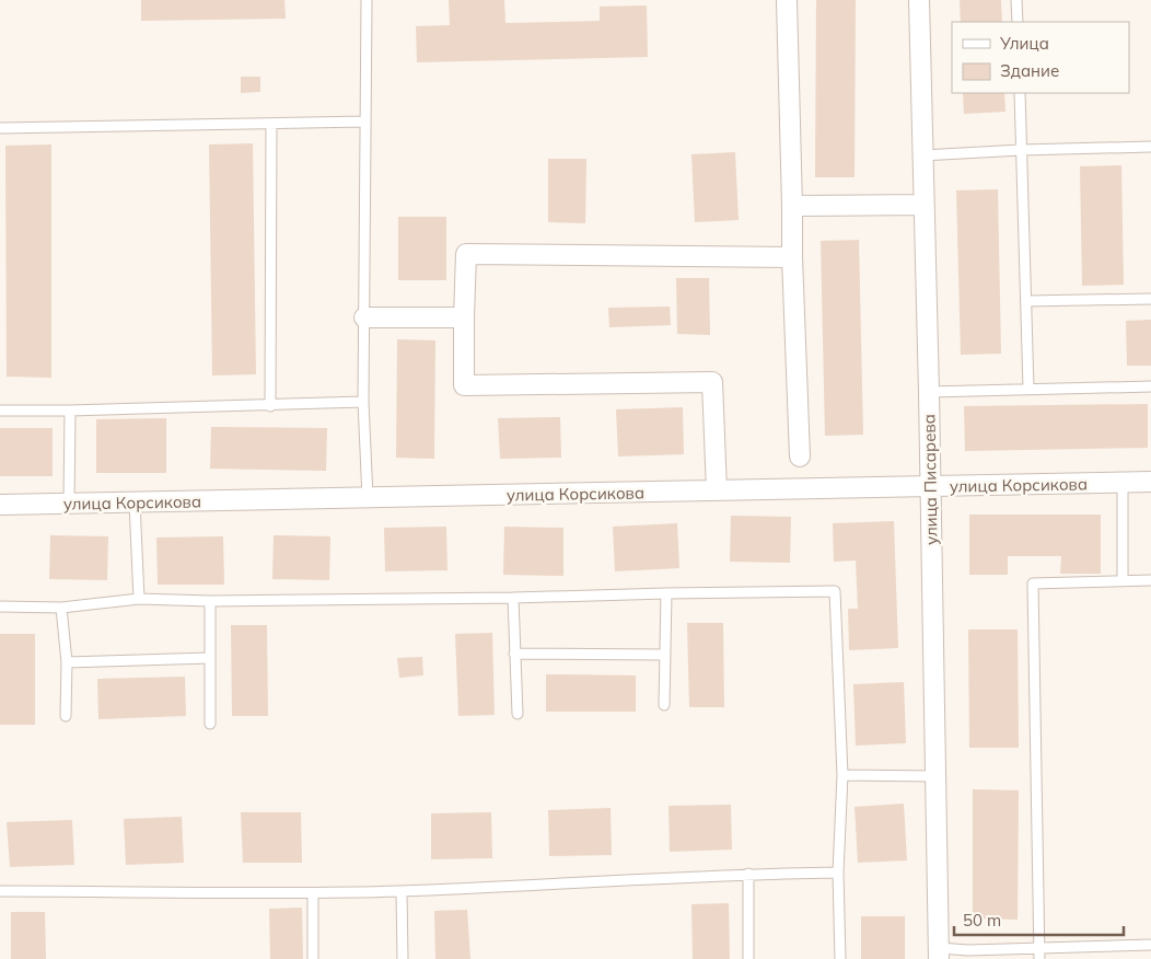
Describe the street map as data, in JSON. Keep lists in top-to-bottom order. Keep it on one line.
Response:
{"streets":{"street":["улица Писарева","улица Корсикова"]},"crossings":[["улица Писарева","улица Корсикова"]],"legend":["Улица","Здание"],"scale_bar":"50 m"}
